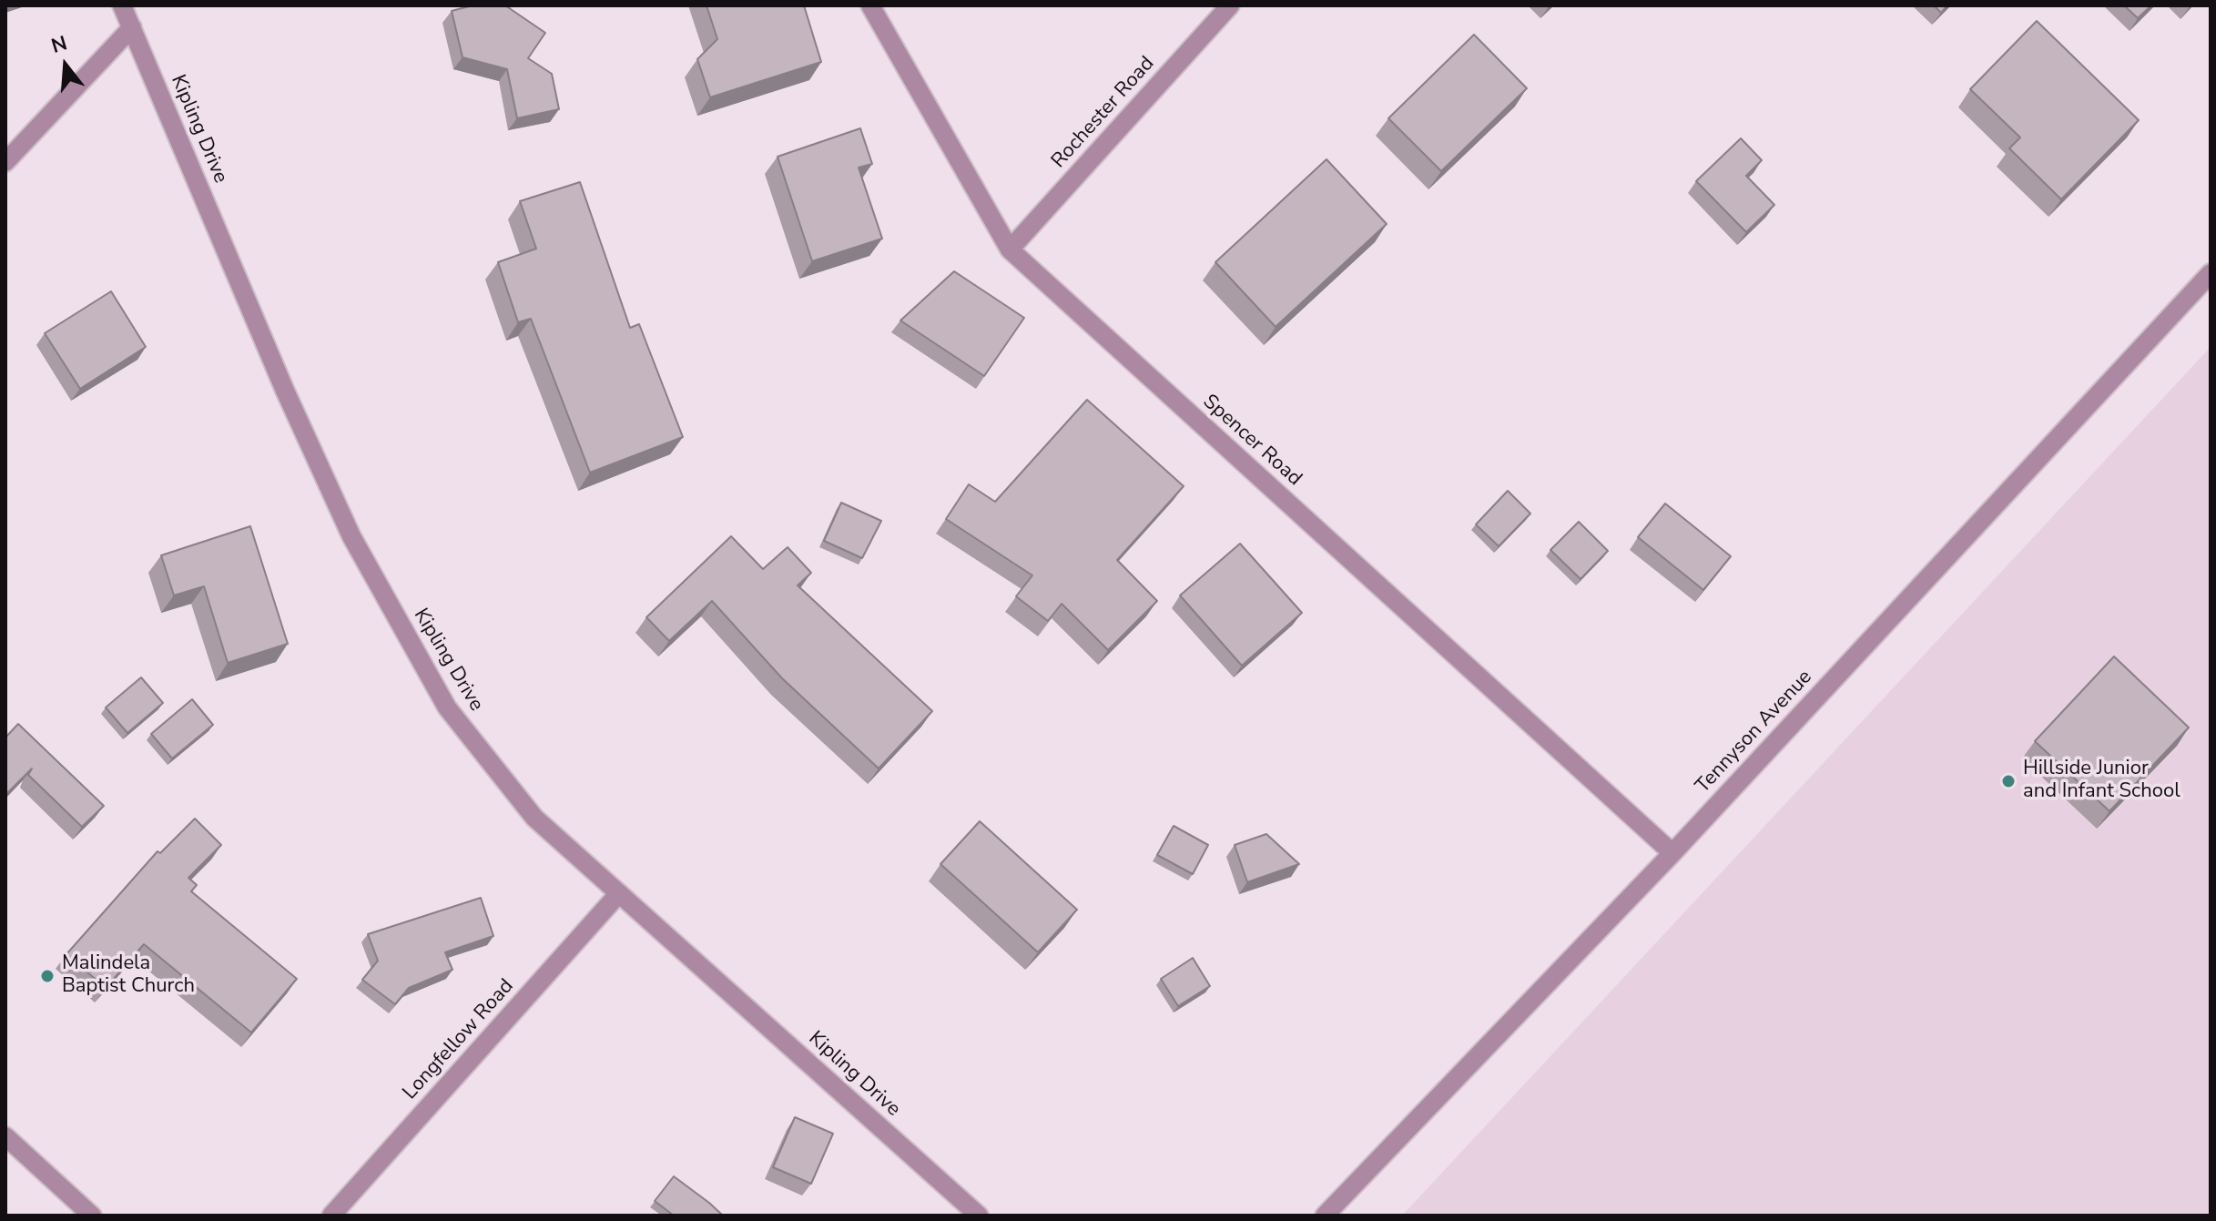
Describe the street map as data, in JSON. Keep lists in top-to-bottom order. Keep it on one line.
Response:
{"streets":{"street":["Rochester Road","Kipling Drive","Spencer Road","Tennyson Avenue","Longfellow Road"]},"crossings":[["Rochester Road","Spencer Road"],["Kipling Drive","Longfellow Road"],["Spencer Road","Tennyson Avenue"]],"places":["Hillside Junior and Infant School","Malindela Baptist Church"],"north":"top"}
